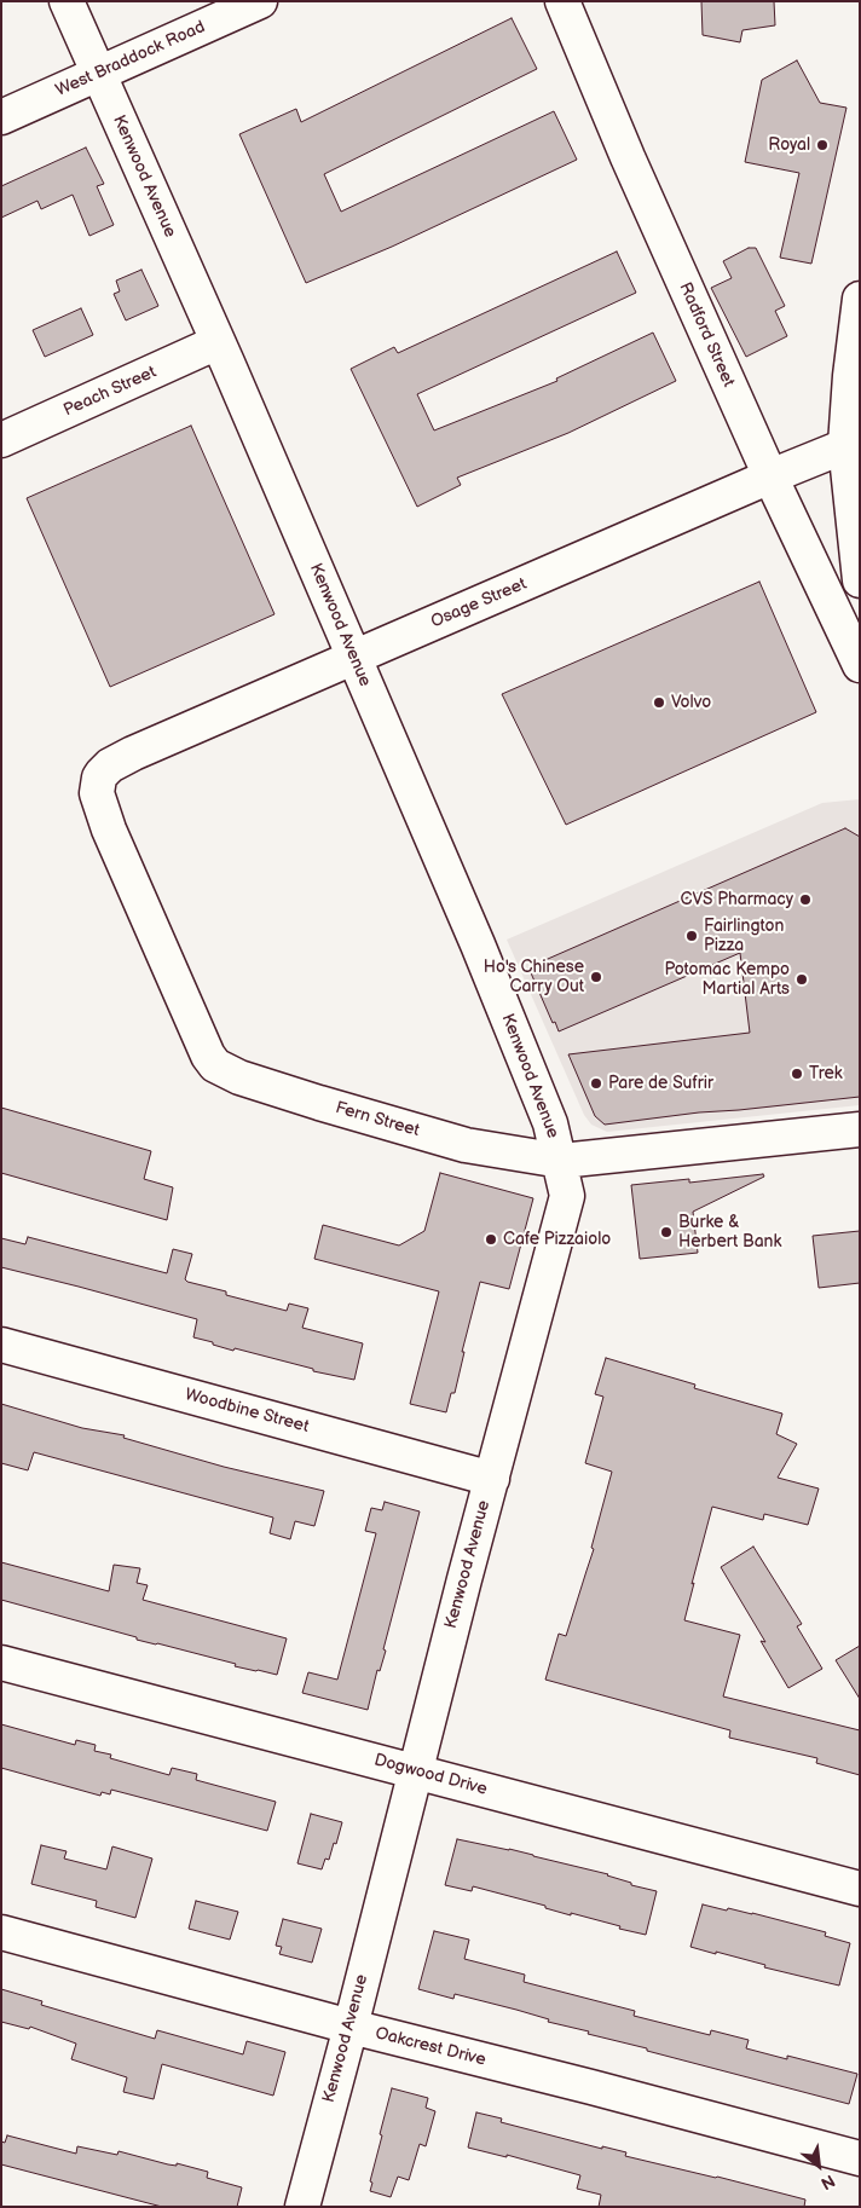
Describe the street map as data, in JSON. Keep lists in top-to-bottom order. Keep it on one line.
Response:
{"streets":{"street":["West Braddock Road","Kenwood Avenue","Radford Street","Peach Street","Osage Street","Fern Street","Woodbine Street","Dogwood Drive","Oakcrest Drive"]},"crossings":[["West Braddock Road","Kenwood Avenue"],["Kenwood Avenue","Peach Street"],["Kenwood Avenue","Osage Street"],["Kenwood Avenue","Fern Street"],["Kenwood Avenue","Woodbine Street"],["Kenwood Avenue","Dogwood Drive"],["Kenwood Avenue","Oakcrest Drive"],["Radford Street","Osage Street"],["Osage Street","Fern Street"]],"places":["Royal","Volvo","CVS Pharmacy","Fairlington Pizza","Ho's Chinese Carry Out","Potomac Kempo Martial Arts","Trek","Pare de Sufrir","Burke & Herbert Bank","Cafe Pizzaiolo"],"north":"bottom right"}
